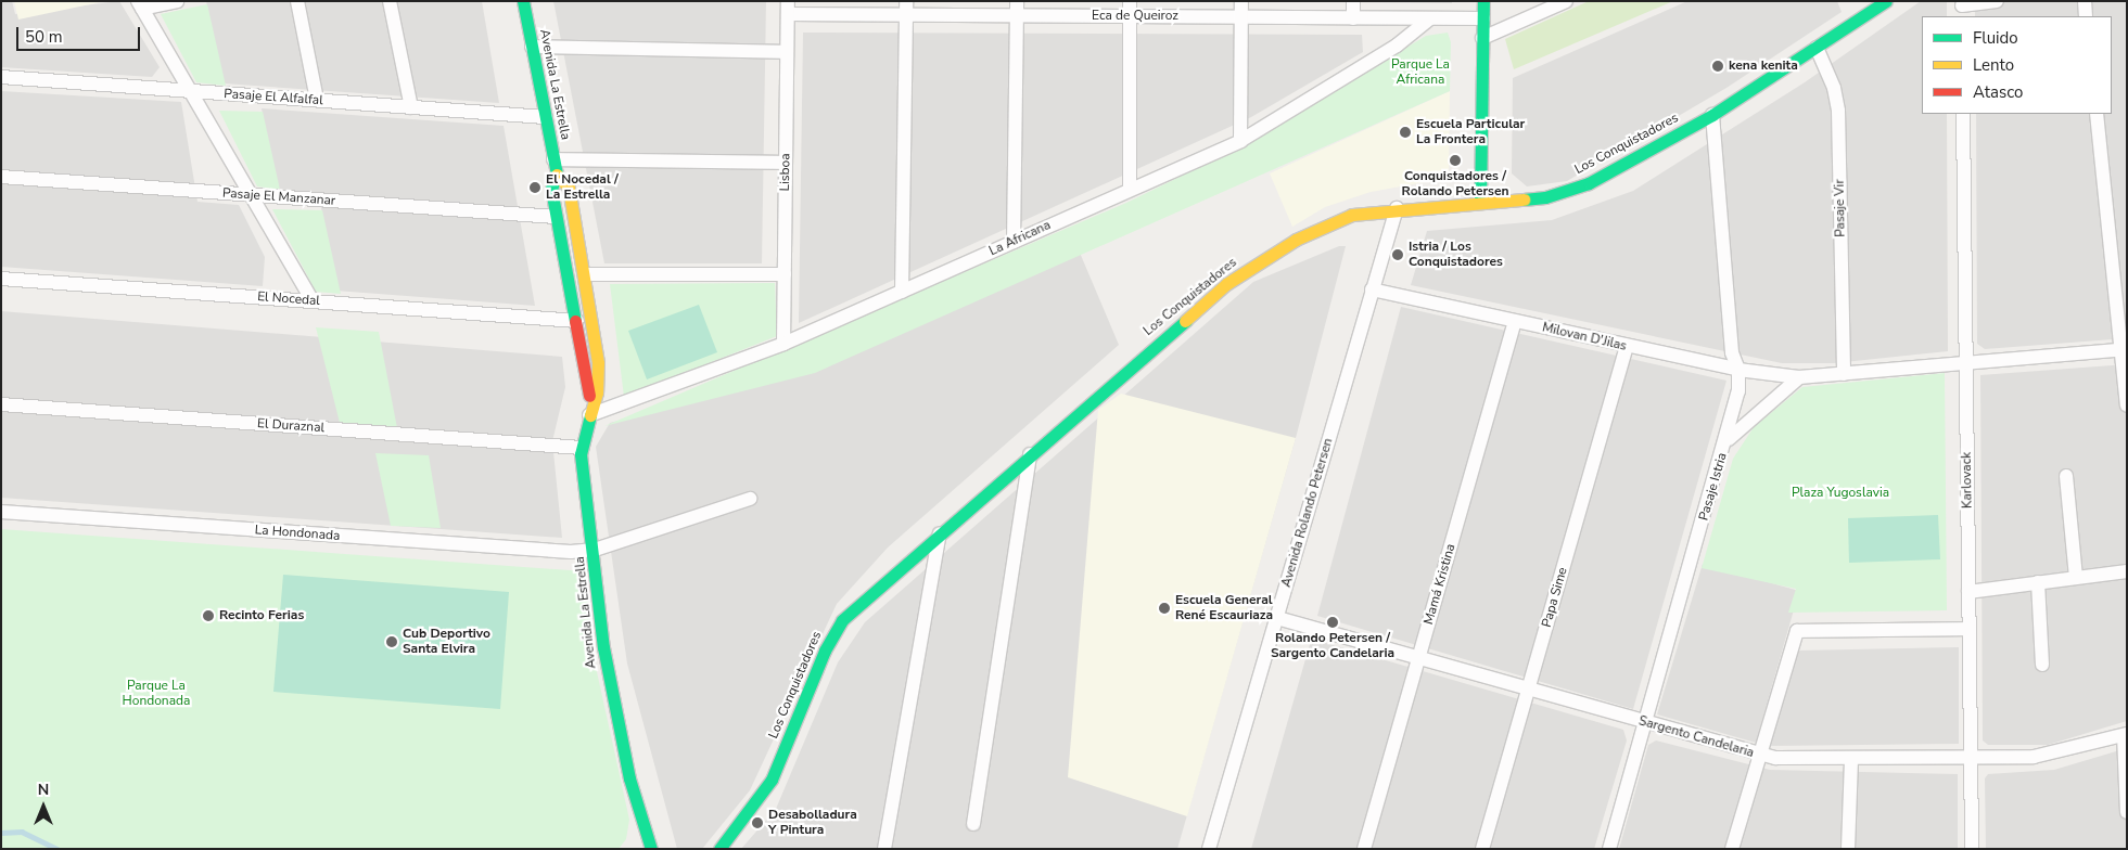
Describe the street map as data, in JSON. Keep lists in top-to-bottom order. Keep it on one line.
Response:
{"streets":{"street":["Eca de Queiroz","Avenida La Estrella","Pasaje El Alfalfal","Los Conquistadores","Lisboa","Pasaje El Manzanar","Pasaje Vir","La Africana","El Nocedal","Milovan D'Jilas","El Duraznal","Karlovack","Pasaje Istria","Avenida Rolando Petersen","La Hondonada","Mamá Kristina","Papa Sime","Sargento Candelaria"]},"crossings":[["Eca de Queiroz","Lisboa"],["Eca de Queiroz","La Africana"],["Avenida La Estrella","Pasaje El Alfalfal"],["Avenida La Estrella","Pasaje El Manzanar"],["Avenida La Estrella","La Africana"],["Avenida La Estrella","El Nocedal"],["Avenida La Estrella","El Duraznal"],["Avenida La Estrella","La Hondonada"],["Los Conquistadores","Pasaje Vir"],["Los Conquistadores","Pasaje Istria"],["Los Conquistadores","Avenida Rolando Petersen"],["Lisboa","La Africana"],["Pasaje Vir","Milovan D'Jilas"],["Milovan D'Jilas","Karlovack"],["Milovan D'Jilas","Pasaje Istria"],["Milovan D'Jilas","Avenida Rolando Petersen"],["Milovan D'Jilas","Mamá Kristina"],["Milovan D'Jilas","Papa Sime"],["Karlovack","Sargento Candelaria"],["Pasaje Istria","Sargento Candelaria"],["Avenida Rolando Petersen","Sargento Candelaria"],["Mamá Kristina","Sargento Candelaria"],["Papa Sime","Sargento Candelaria"]],"parks":["Parque La Africana","Plaza Yugoslavia","Parque La Hondonada"],"places":["kena kenita","Escuela Particular La Frontera","Conquistadores / Rolando Petersen","El Nocedal / La Estrella","Istria / Los Conquistadores","Escuela General René Escauriaza","Recinto Ferias","Rolando Petersen / Sargento Candelaria","Cub Deportivo Santa Elvira","Desabolladura Y Pintura"],"legend":["Fluido","Lento","Atasco"],"scale_bar":"50 m","north":"top"}
